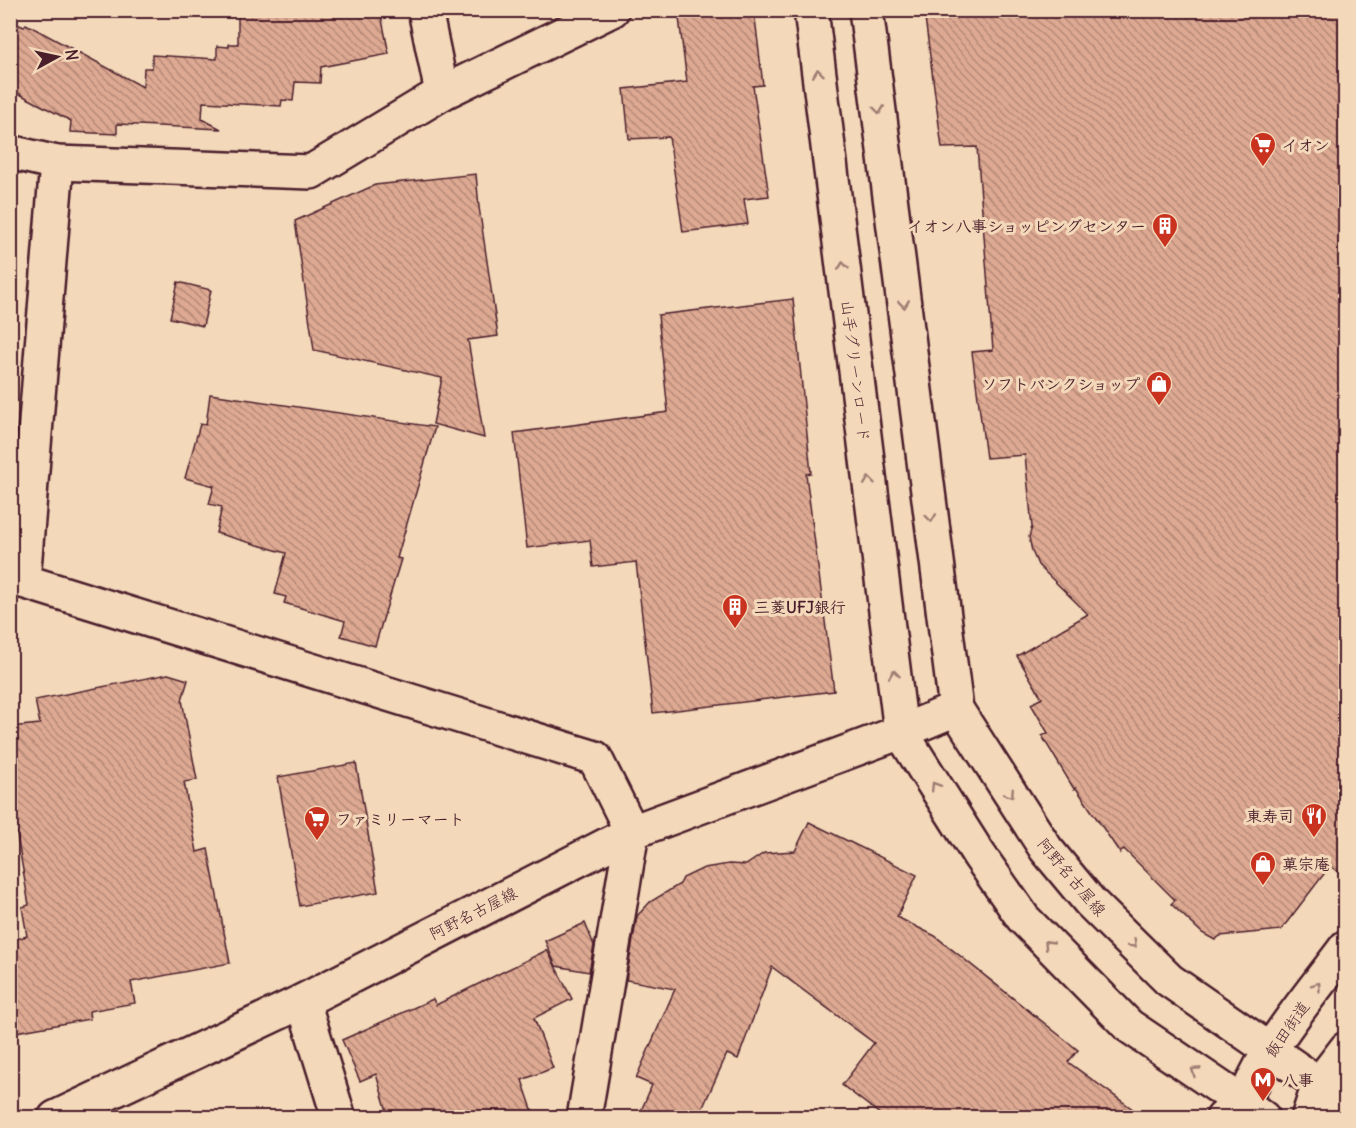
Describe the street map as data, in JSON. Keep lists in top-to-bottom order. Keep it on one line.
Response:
{"streets":{"main road":["山手グリーンロード","阿野名古屋線","飯田街道"]},"crossings":[["山手グリーンロード","阿野名古屋線"],["阿野名古屋線","飯田街道"]],"places":{"supermarket":["イオン","ファミリーマート"],"building":["イオン八事ショッピングセンター","三菱UFJ銀行"],"shop":["ソフトバンクショップ","菓宗庵"],"restaurant":["東寿司"],"metro station":["八事"]},"north":"right"}
